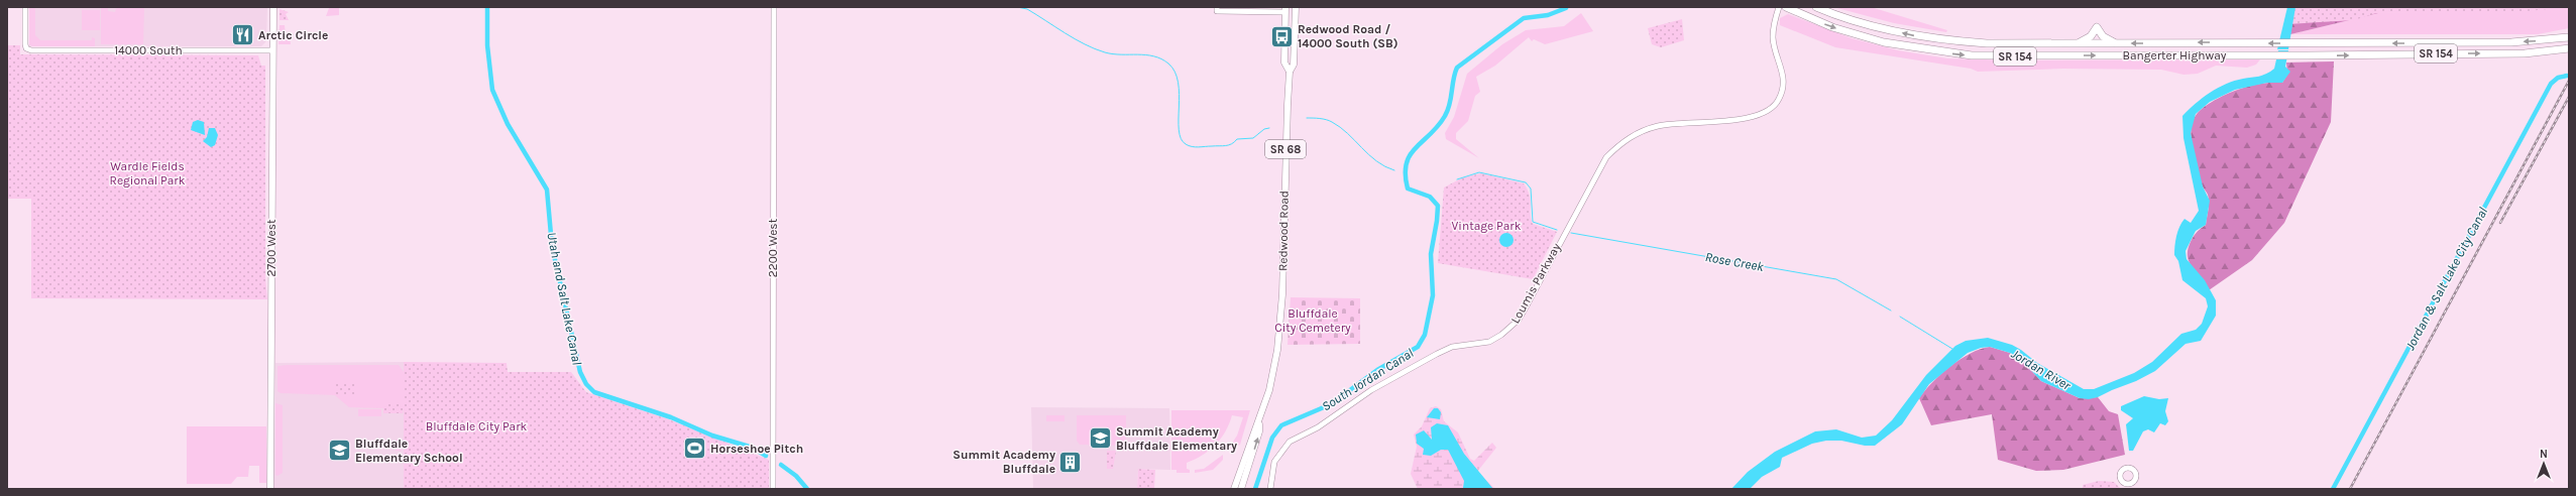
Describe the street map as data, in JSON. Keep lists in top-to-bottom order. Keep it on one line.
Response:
{"streets":{"highway":["SR 154","Bangerter Highway"],"main road":["SR 68","Redwood Road","2700 West"],"street":["14000 South","2200 West","Loumis Parkway"]},"crossings":[["14000 South","2700 West"],["SR 68","Redwood Road"]],"water":["Rose Creek","Jordan & Salt Lake City Canal","Utah and Salt Lake Canal","Jordan River","South Jordan Canal"],"parks":["Wardle Fields Regional Park","Vintage Park","Bluffdale City Cemetery","Bluffdale City Park"],"places":{"restaurant":["Arctic Circle"],"bus stop":["Redwood Road / 14000 South (SB)"],"school or university":["Summit Academy Bluffdale Elementary","Bluffdale Elementary School"],"sports":["Horseshoe Pitch"],"building":["Summit Academy Bluffdale"]},"north":"top"}
